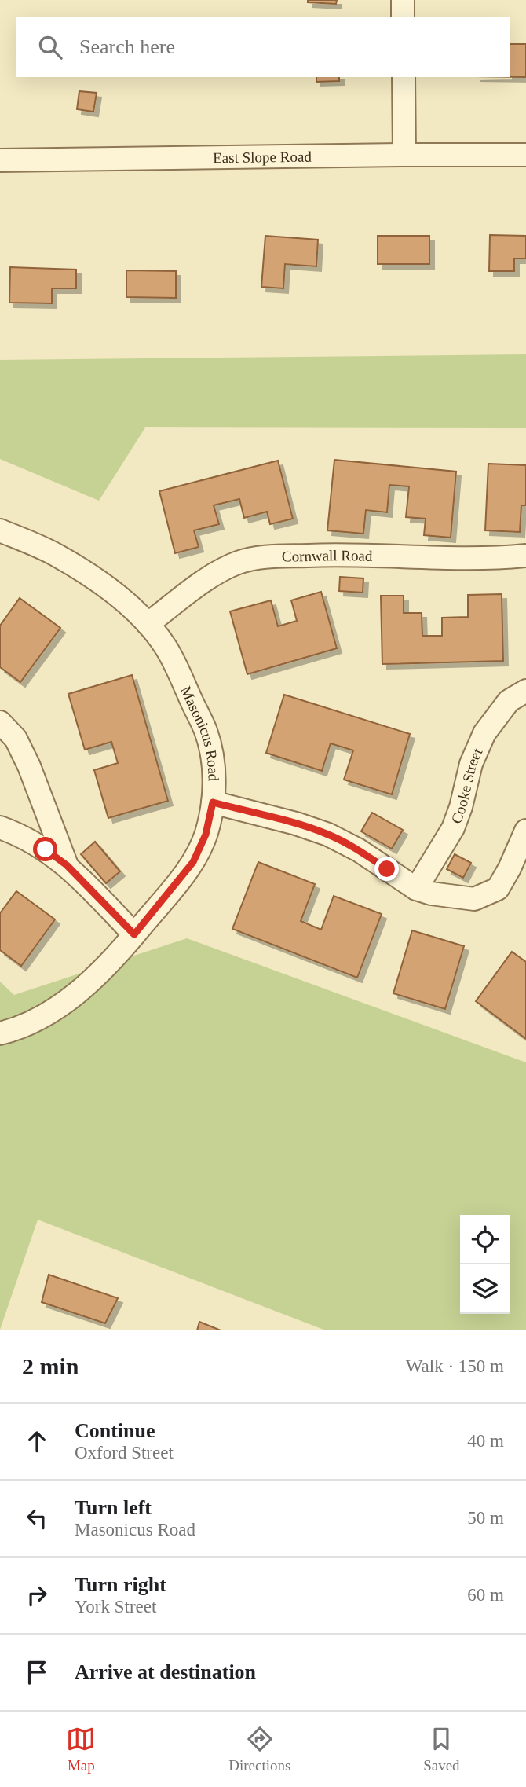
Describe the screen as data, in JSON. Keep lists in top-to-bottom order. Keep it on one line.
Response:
{"streets":{"street":["East Slope Road","Cornwall Road","Masonicus Road","Cooke Street"]},"crossings":[["Cornwall Road","Masonicus Road"]],"page":{"search":"Search here","heading":["2 min","Walk · 150 m"],"list":[["Continue","Oxford Street","40 m"],["Turn left","Masonicus Road","50 m"],["Turn right","York Street","60 m"],"Arrive at destination"],"nav":["Map","Directions","Saved"]}}
